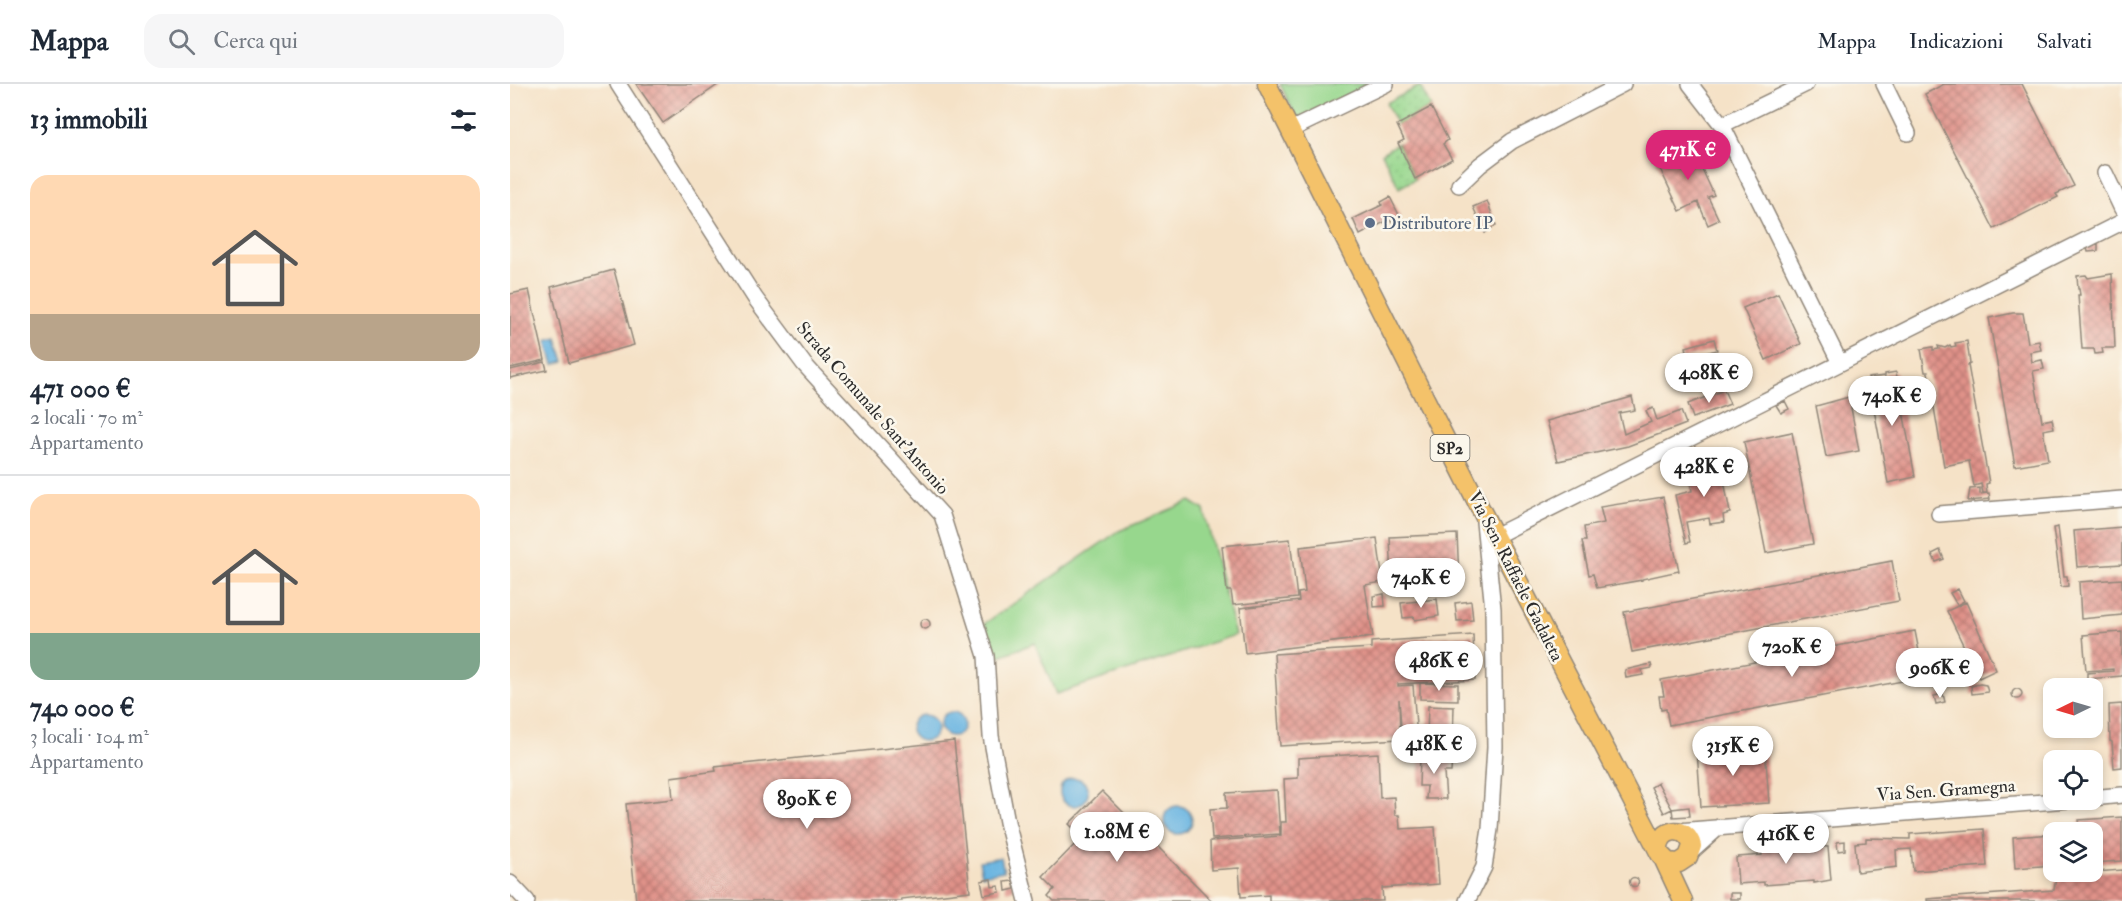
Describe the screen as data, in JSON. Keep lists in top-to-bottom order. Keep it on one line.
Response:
{"streets":{"main road":["SP2","Via Sen. Raffaele Gadaleta"],"street":["Strada Comunale Sant'Antonio","Via Sen. Gramegna"]},"crossings":[["Via Sen. Raffaele Gadaleta","Via Sen. Gramegna"]],"places":["Distributore IP"],"north":"left","page":{"header":"Mappa","search":"Cerca qui","nav":["Mappa","Indicazioni","Salvati"],"heading":"13 immobili","price":["471K €","408K €","740K €","428K €","740K €","720K €","486K €","906K €","418K €","315K €","890K €","1.08M €","416K €"],"list":[{"name":"471 000 €","note":"2 locali · 70 m² · Appartamento"},{"name":"740 000 €","note":"3 locali · 104 m² · Appartamento"}]}}
